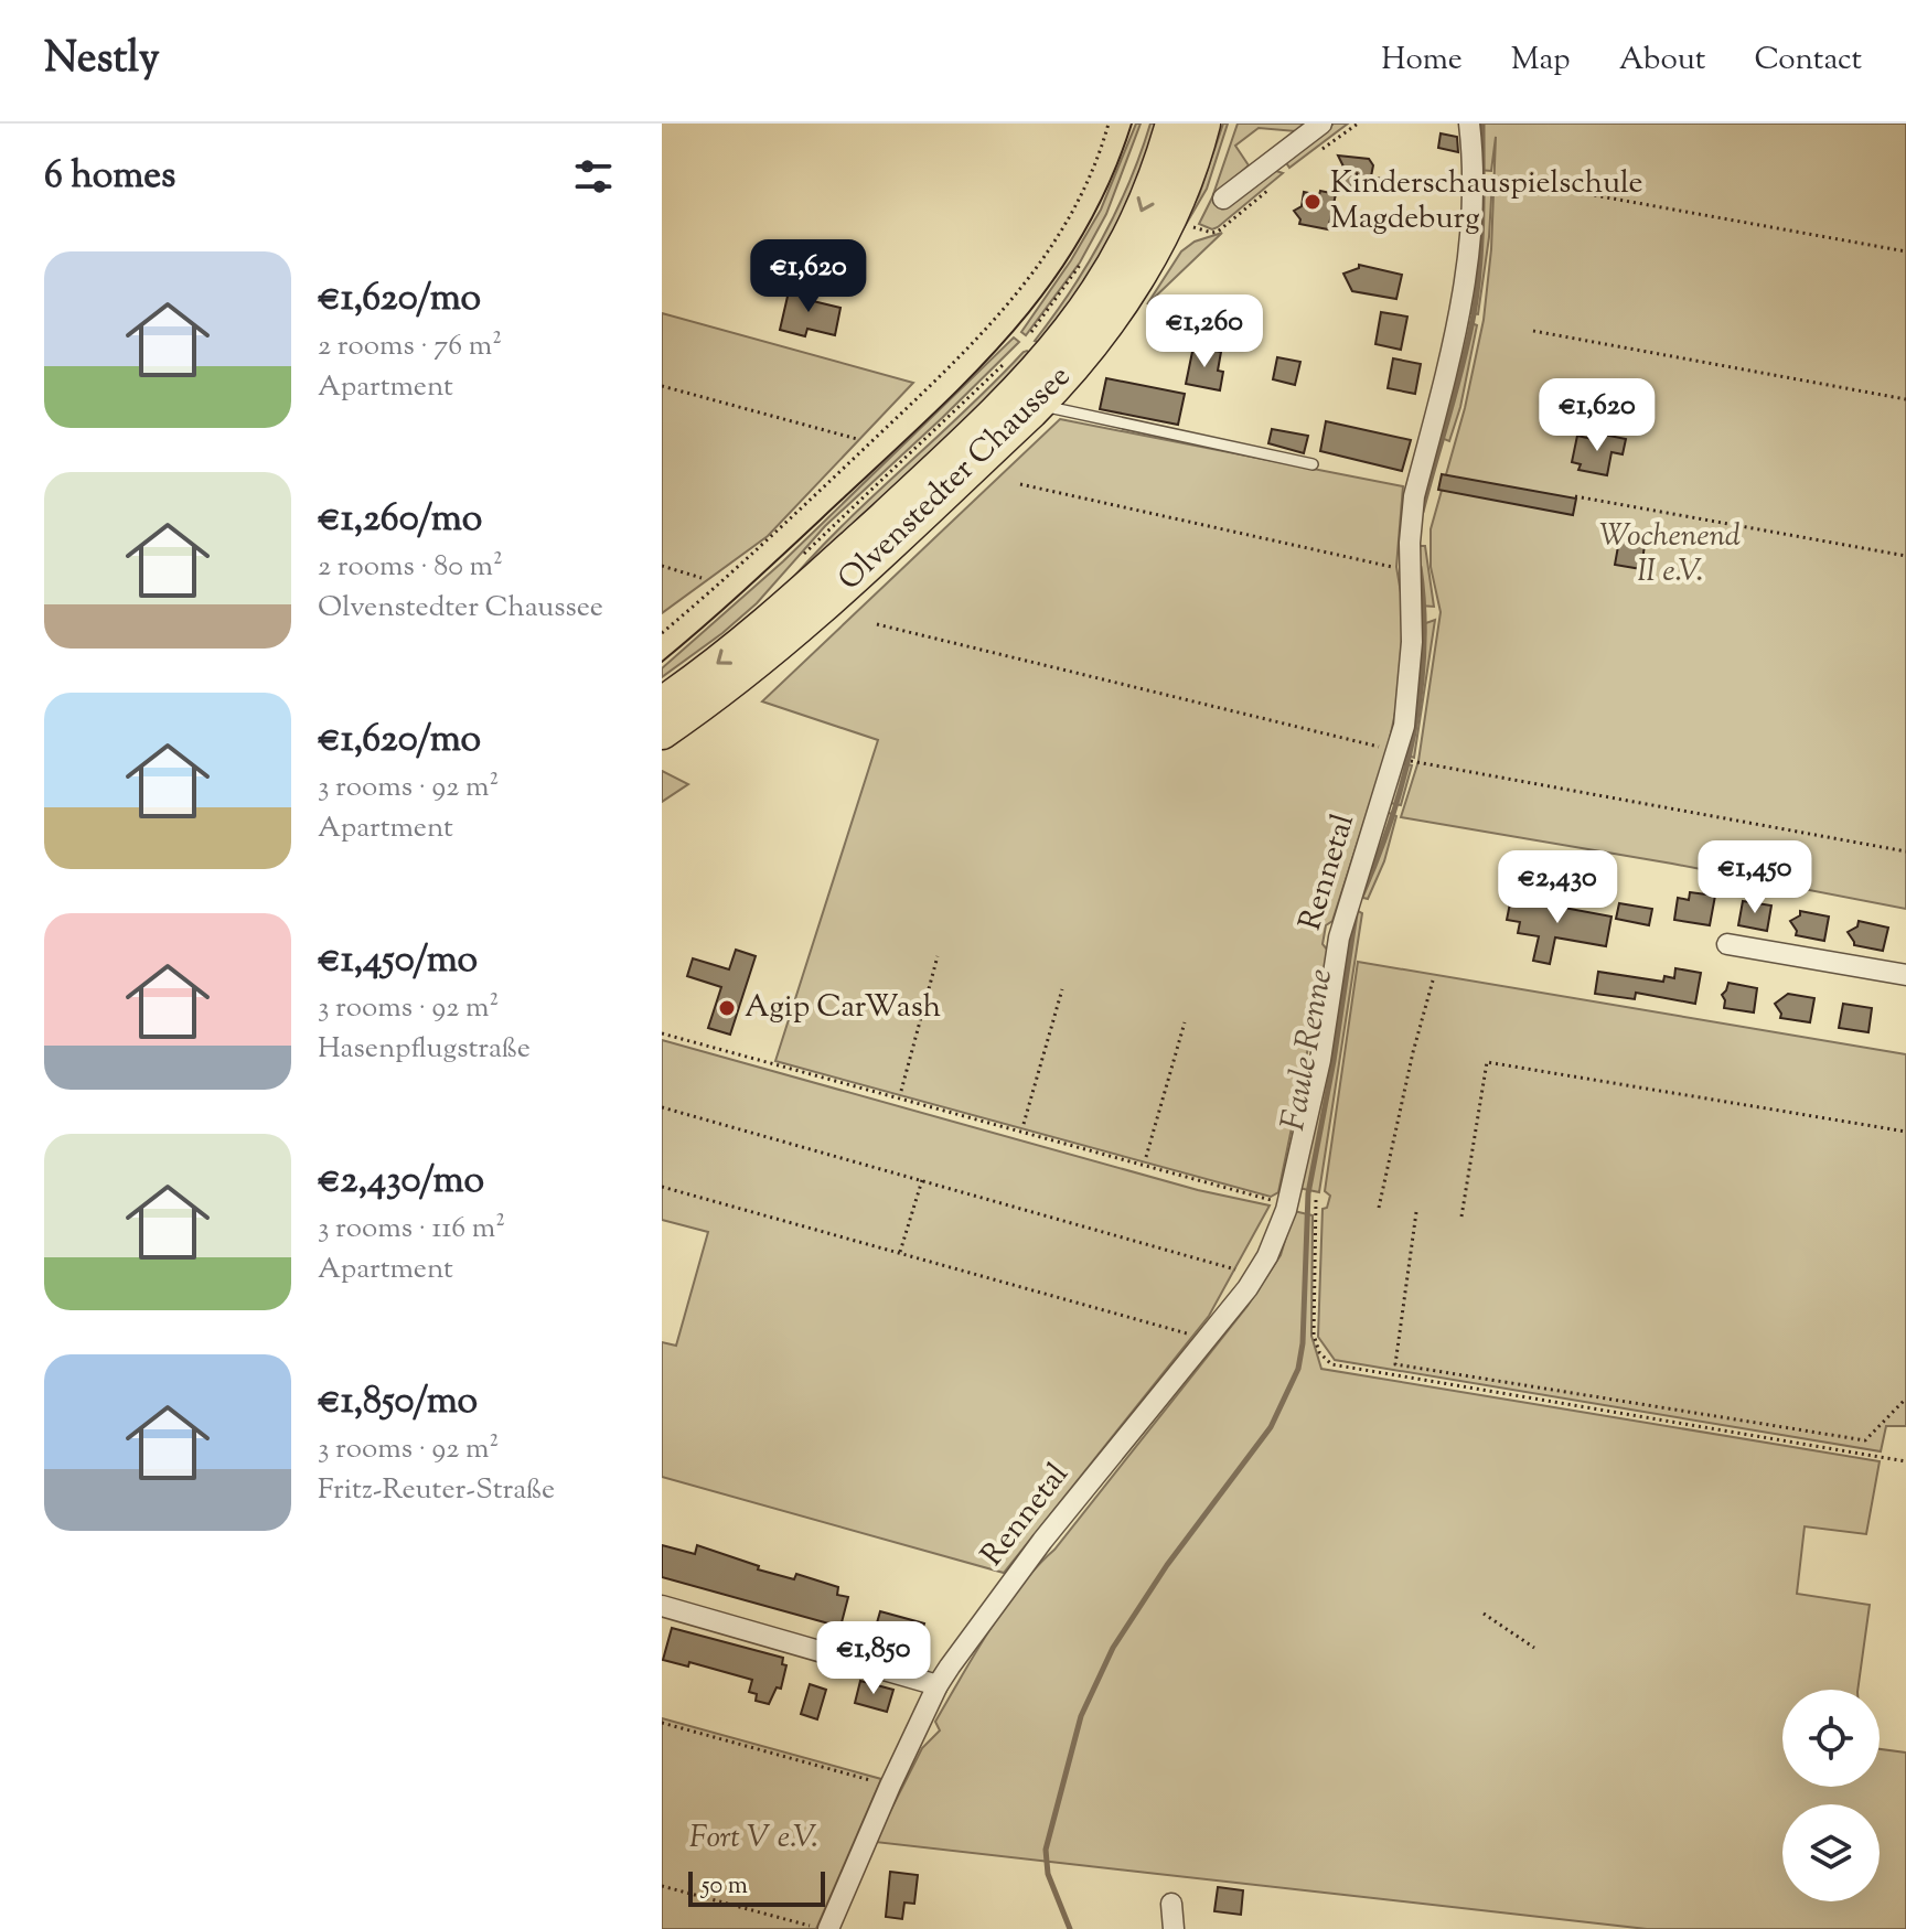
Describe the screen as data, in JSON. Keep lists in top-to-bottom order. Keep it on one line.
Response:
{"streets":{"main road":["Olvenstedter Chaussee"],"street":["Rennetal"]},"water":["Faule Renne"],"parks":["Wochenend II e.V.","Fort V e.V."],"places":["Kinderschauspielschule Magdeburg","Agip CarWash"],"scale_bar":"50 m","page":{"header":"Nestly","nav":["Home","Map","About","Contact"],"heading":"6 homes","list":[{"name":"€1,620/mo","note":"2 rooms · 76 m² · Apartment"},{"name":"€1,260/mo","note":"2 rooms · 80 m² · Olvenstedter Chaussee"},{"name":"€1,620/mo","note":"3 rooms · 92 m² · Apartment"},{"name":"€1,450/mo","note":"3 rooms · 92 m² · Hasenpflugstraße"},{"name":"€2,430/mo","note":"3 rooms · 116 m² · Apartment"},{"name":"€1,850/mo","note":"3 rooms · 92 m² · Fritz-Reuter-Straße"}],"price":["€1,620","€1,260","€1,620","€1,450","€2,430","€1,850"],"scale":"50 m"}}
